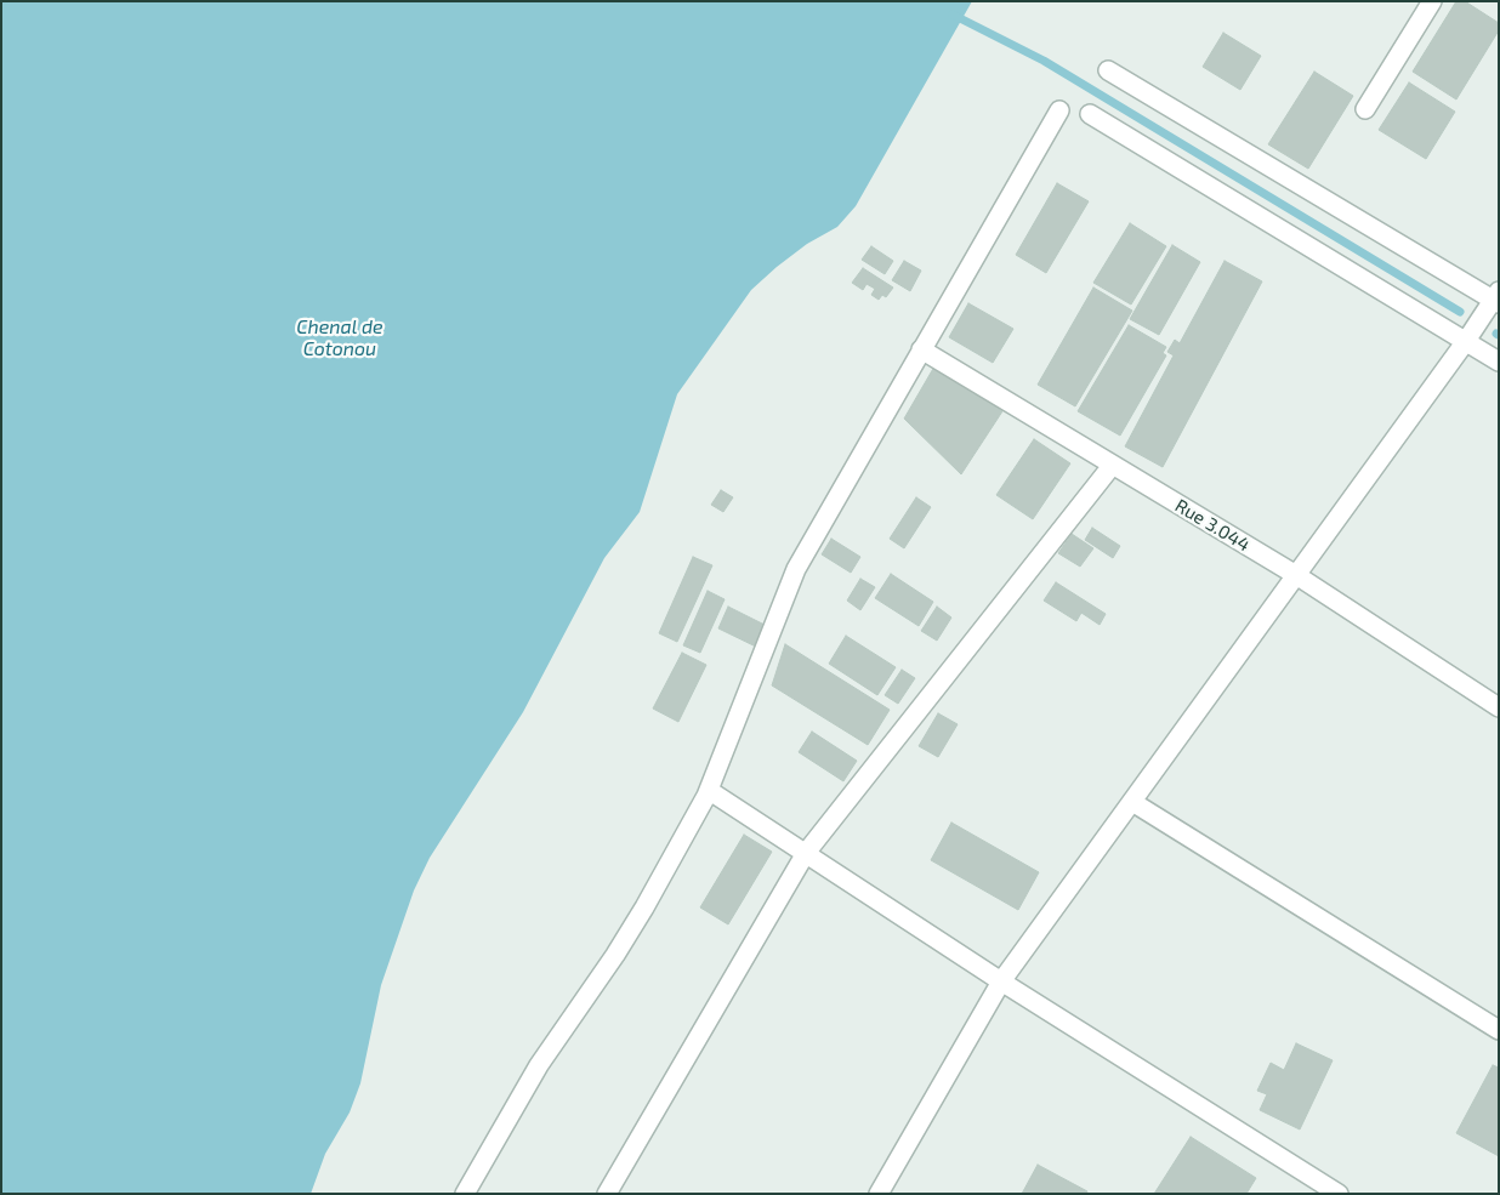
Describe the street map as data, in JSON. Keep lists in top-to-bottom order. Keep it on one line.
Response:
{"streets":{"street":["Rue 3.044"]},"water":["Chenal de Cotonou"]}
